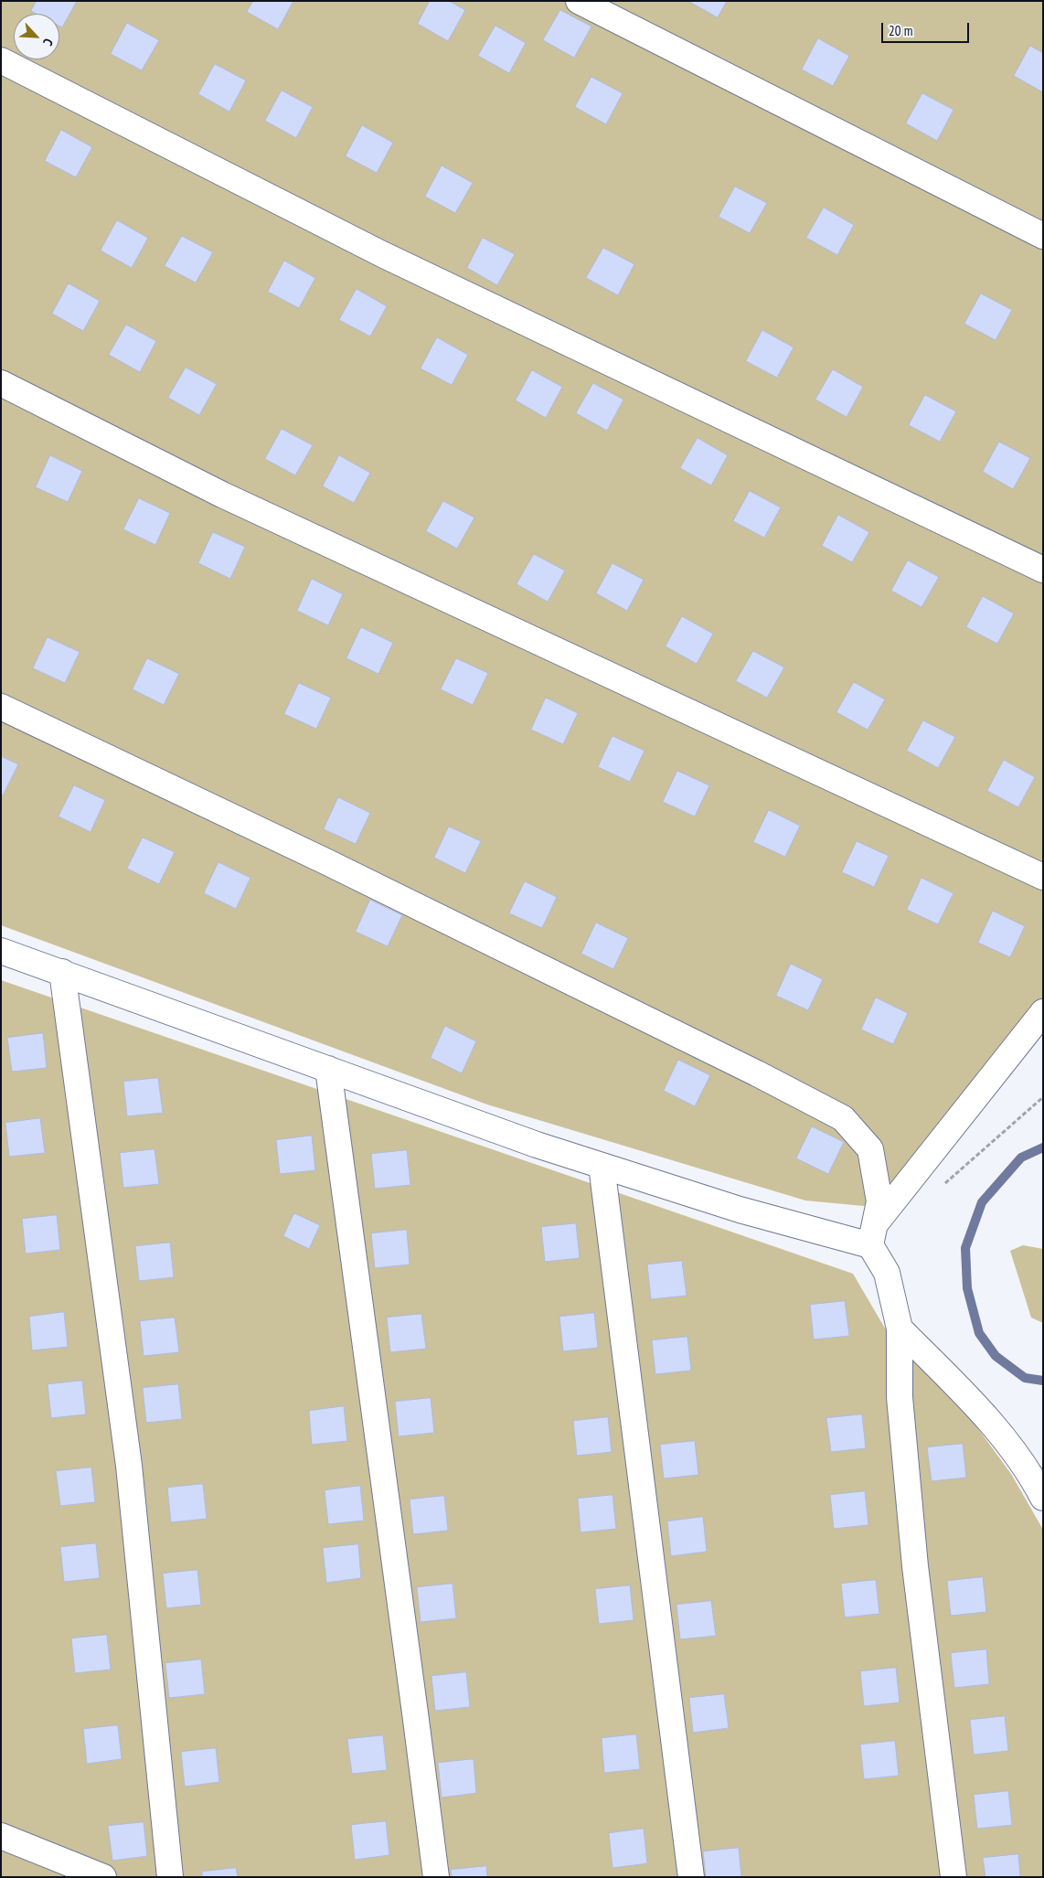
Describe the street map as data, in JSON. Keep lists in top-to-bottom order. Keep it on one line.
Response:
{"scale_bar":"20 m","north":"bottom right"}
